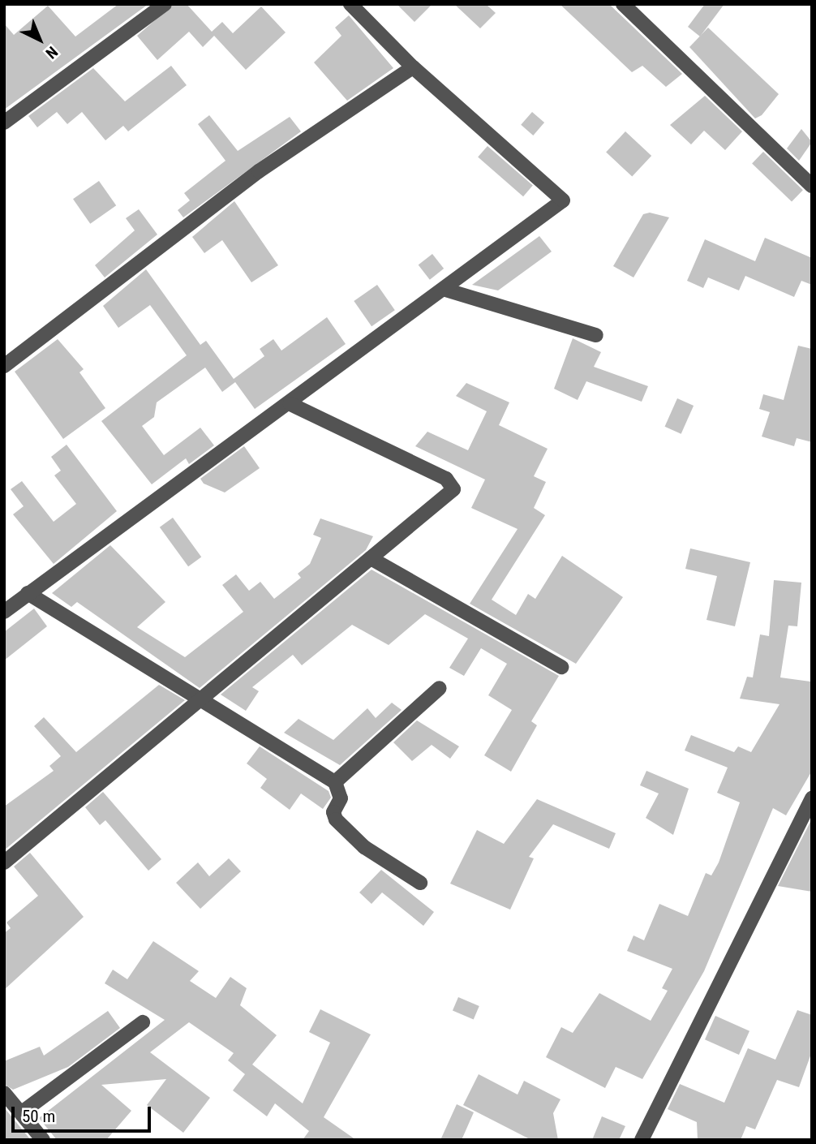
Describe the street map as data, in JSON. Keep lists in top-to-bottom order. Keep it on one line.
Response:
{"scale_bar":"50 m","north":"bottom right"}
